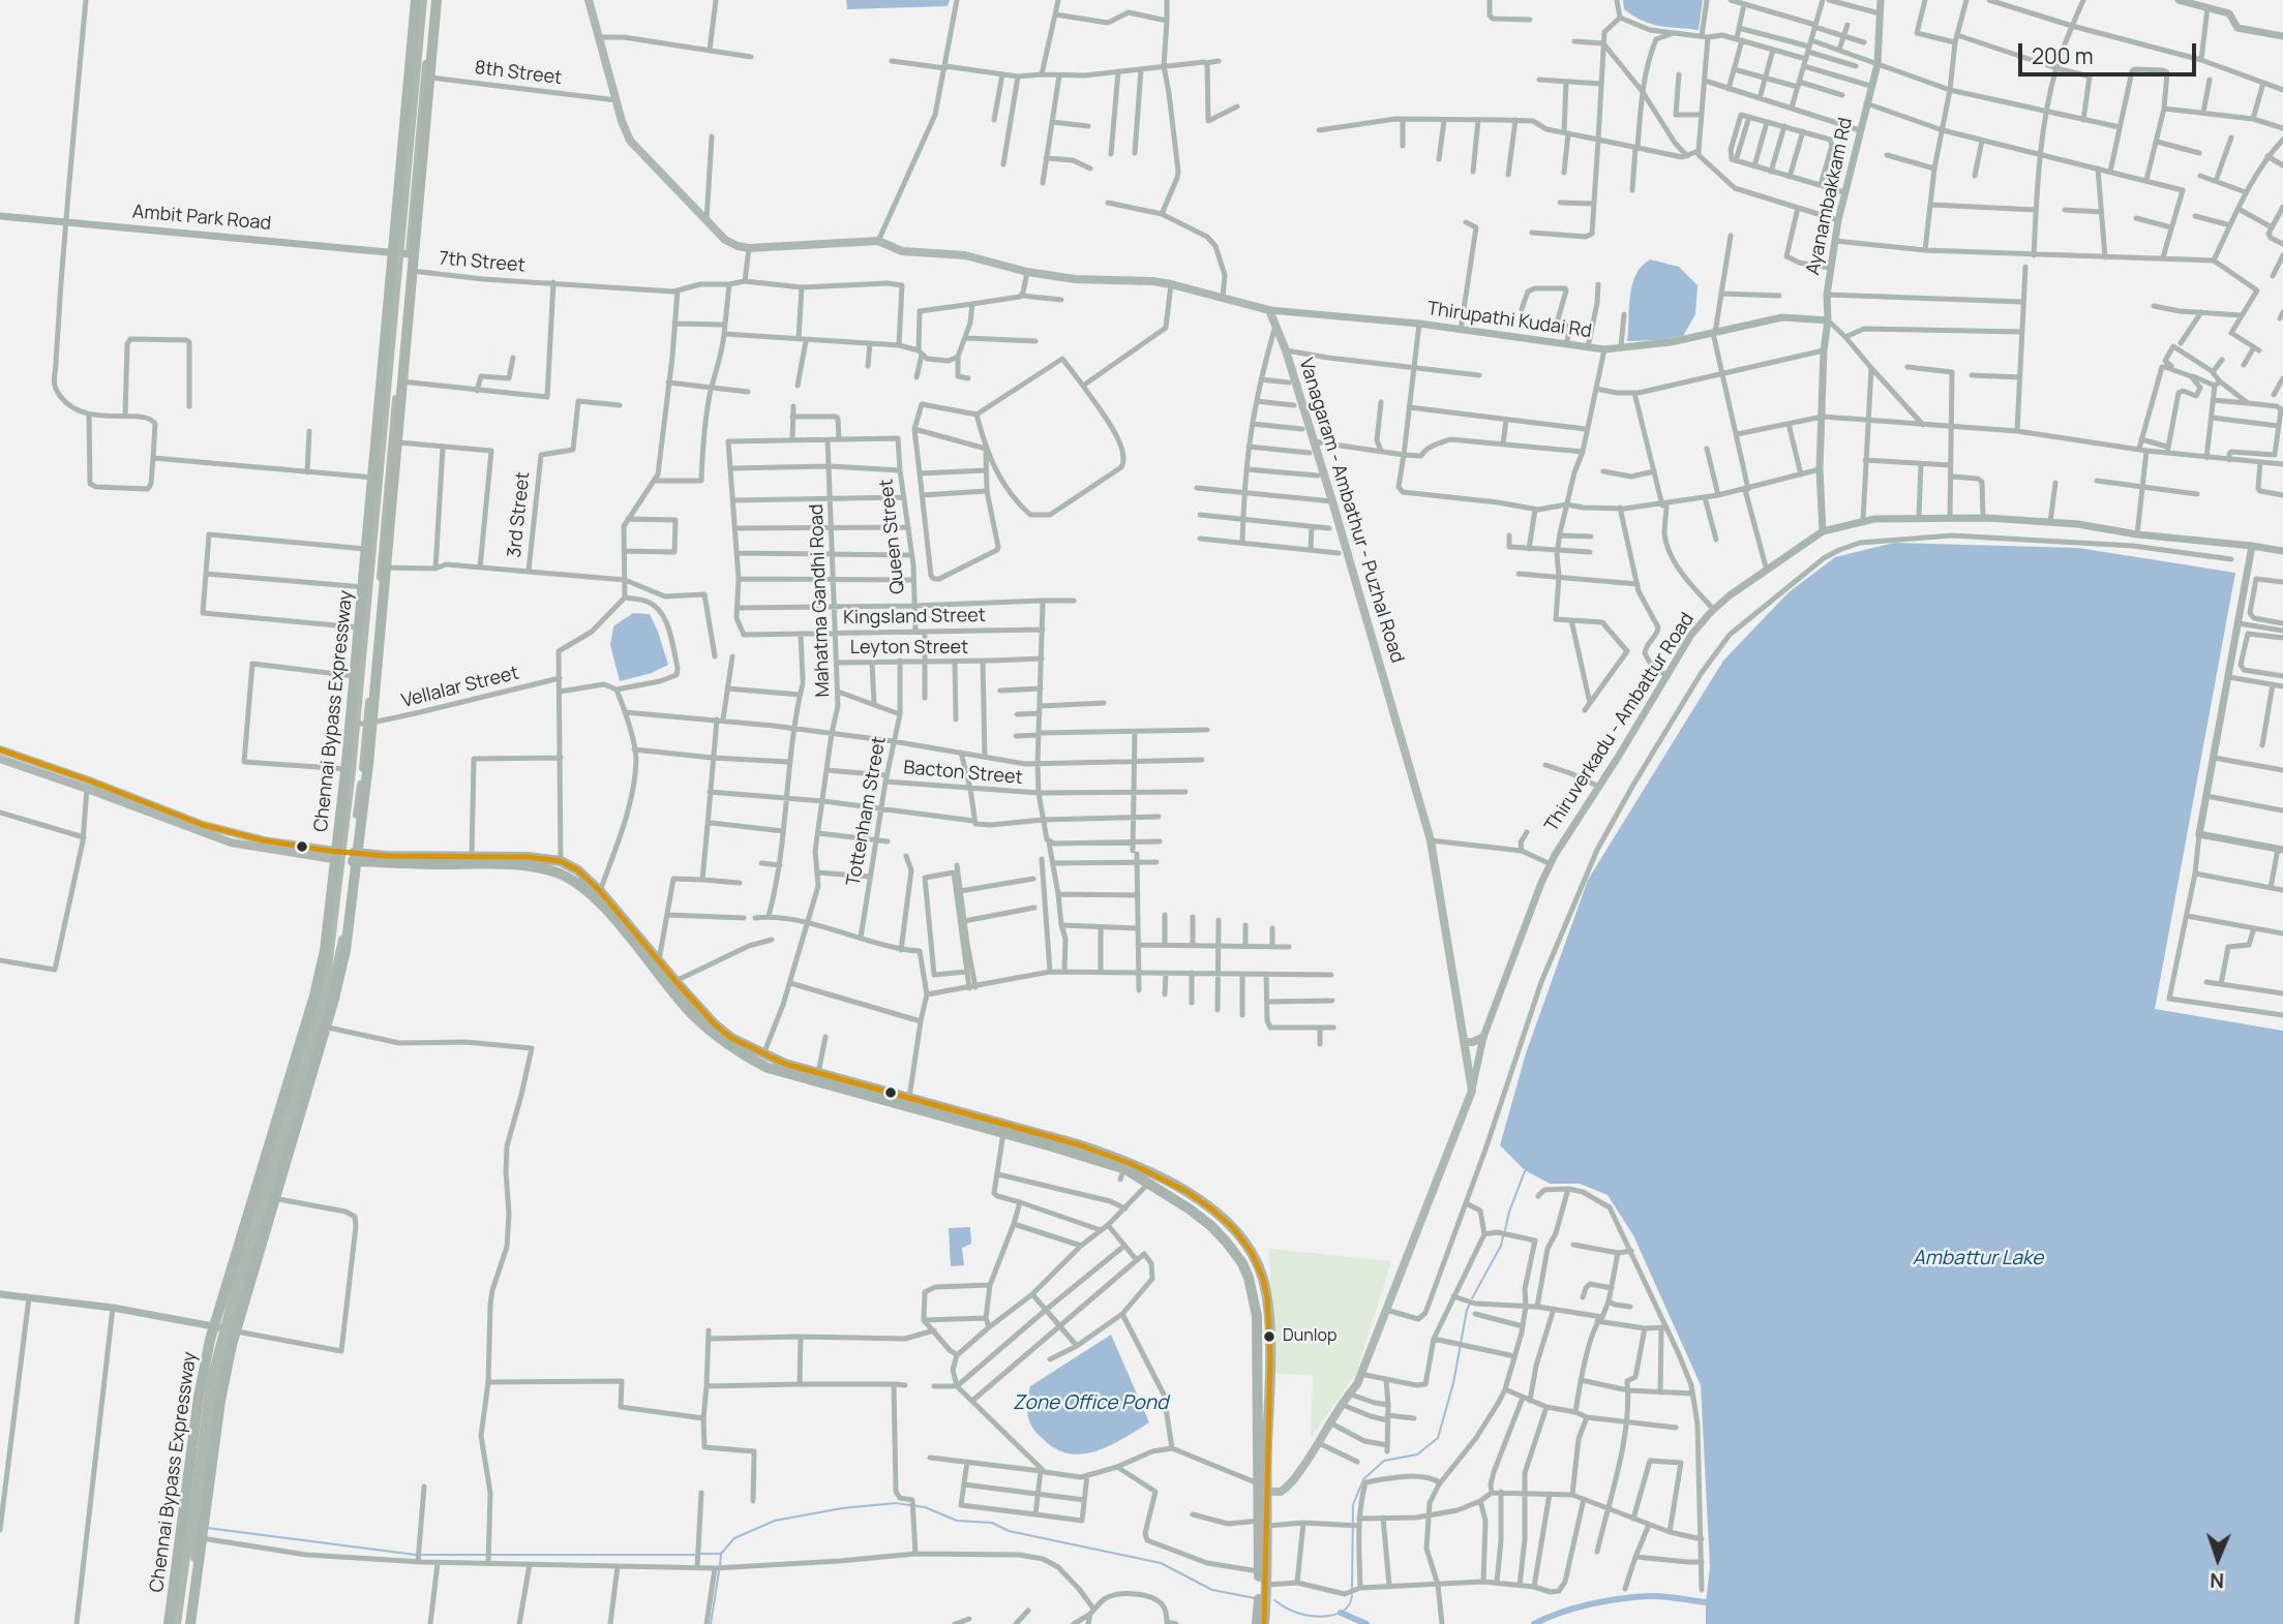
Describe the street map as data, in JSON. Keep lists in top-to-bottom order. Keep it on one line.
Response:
{"streets":{"highway":["Chennai Bypass Expressway"],"main road":["Vanagaram - Ambathur - Puzhal Road"],"street":["8th Street","Ayanambakkam Rd","Ambit Park Road","7th Street","Thirupathi Kudai Rd","3rd Street","Queen Street","Mahatma Gandhi Road","Kingsland Street","Leyton Street","Vellalar Street","Thiruverkadu - Ambattur Road","Bacton Street","Tottenham Street"]},"crossings":[["Ayanambakkam Rd","Thirupathi Kudai Rd"],["Ayanambakkam Rd","Thiruverkadu - Ambattur Road"],["Thirupathi Kudai Rd","Vanagaram - Ambathur - Puzhal Road"],["Vanagaram - Ambathur - Puzhal Road","Thiruverkadu - Ambattur Road"],["Queen Street","Kingsland Street"],["Mahatma Gandhi Road","Kingsland Street"],["Mahatma Gandhi Road","Leyton Street"],["Mahatma Gandhi Road","Bacton Street"],["Mahatma Gandhi Road","Tottenham Street"],["Bacton Street","Tottenham Street"]],"water":["Ambattur Lake","Zone Office Pond"],"places":["Dunlop"],"scale_bar":"200 m","north":"bottom"}
